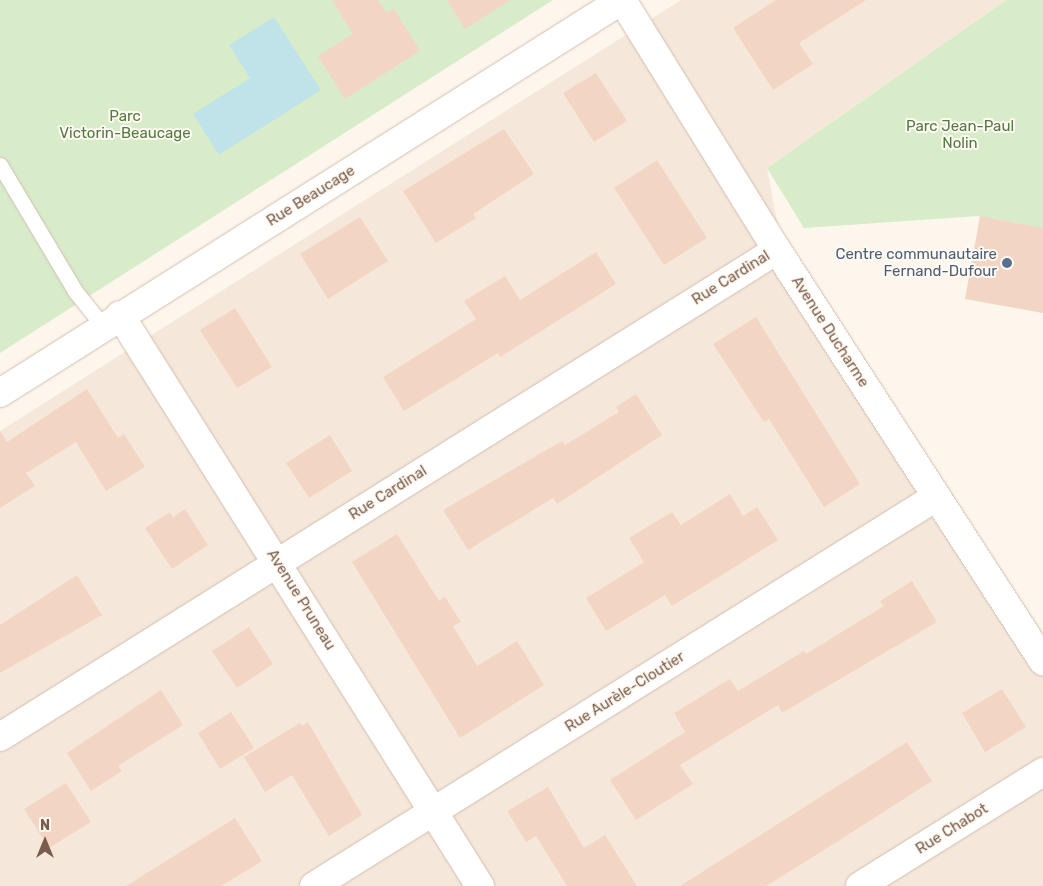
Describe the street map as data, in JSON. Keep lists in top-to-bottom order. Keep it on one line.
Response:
{"streets":{"street":["Rue Beaucage","Rue Cardinal","Avenue Ducharme","Avenue Pruneau","Rue Aurèle-Cloutier","Rue Chabot"]},"crossings":[["Rue Beaucage","Avenue Ducharme"],["Rue Beaucage","Avenue Pruneau"],["Rue Cardinal","Avenue Ducharme"],["Rue Cardinal","Avenue Pruneau"],["Avenue Ducharme","Rue Aurèle-Cloutier"],["Avenue Pruneau","Rue Aurèle-Cloutier"]],"parks":["Parc Victorin-Beaucage","Parc Jean-Paul Nolin"],"places":["Centre communautaire Fernand-Dufour"],"north":"top"}
